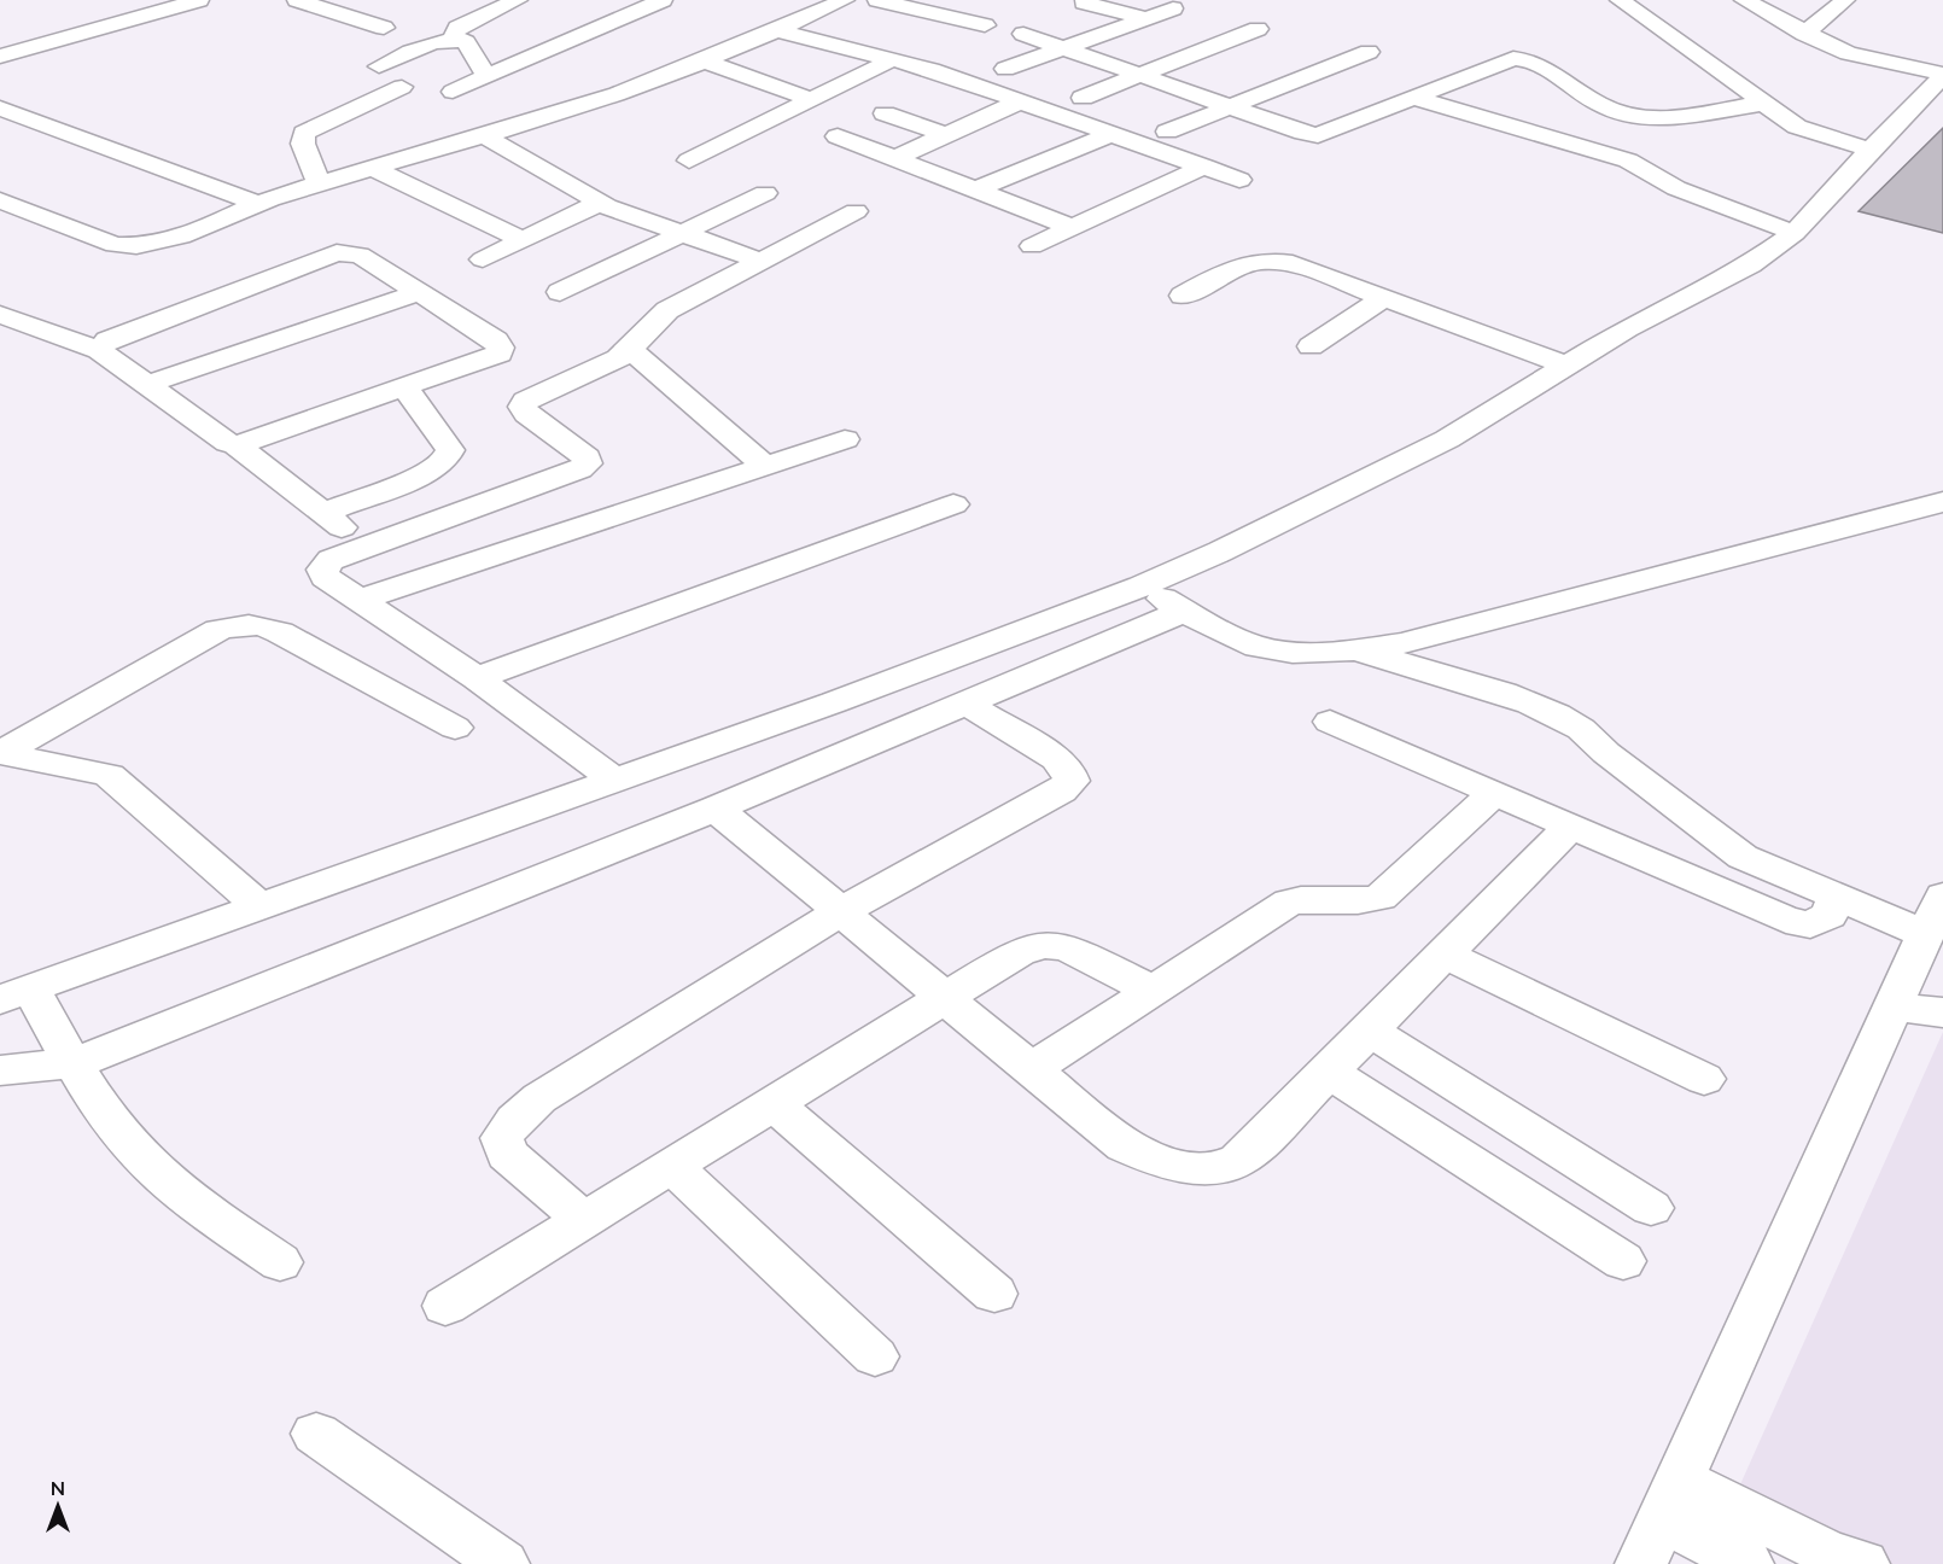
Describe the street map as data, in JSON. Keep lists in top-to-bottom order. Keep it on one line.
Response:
{"north":"top"}
